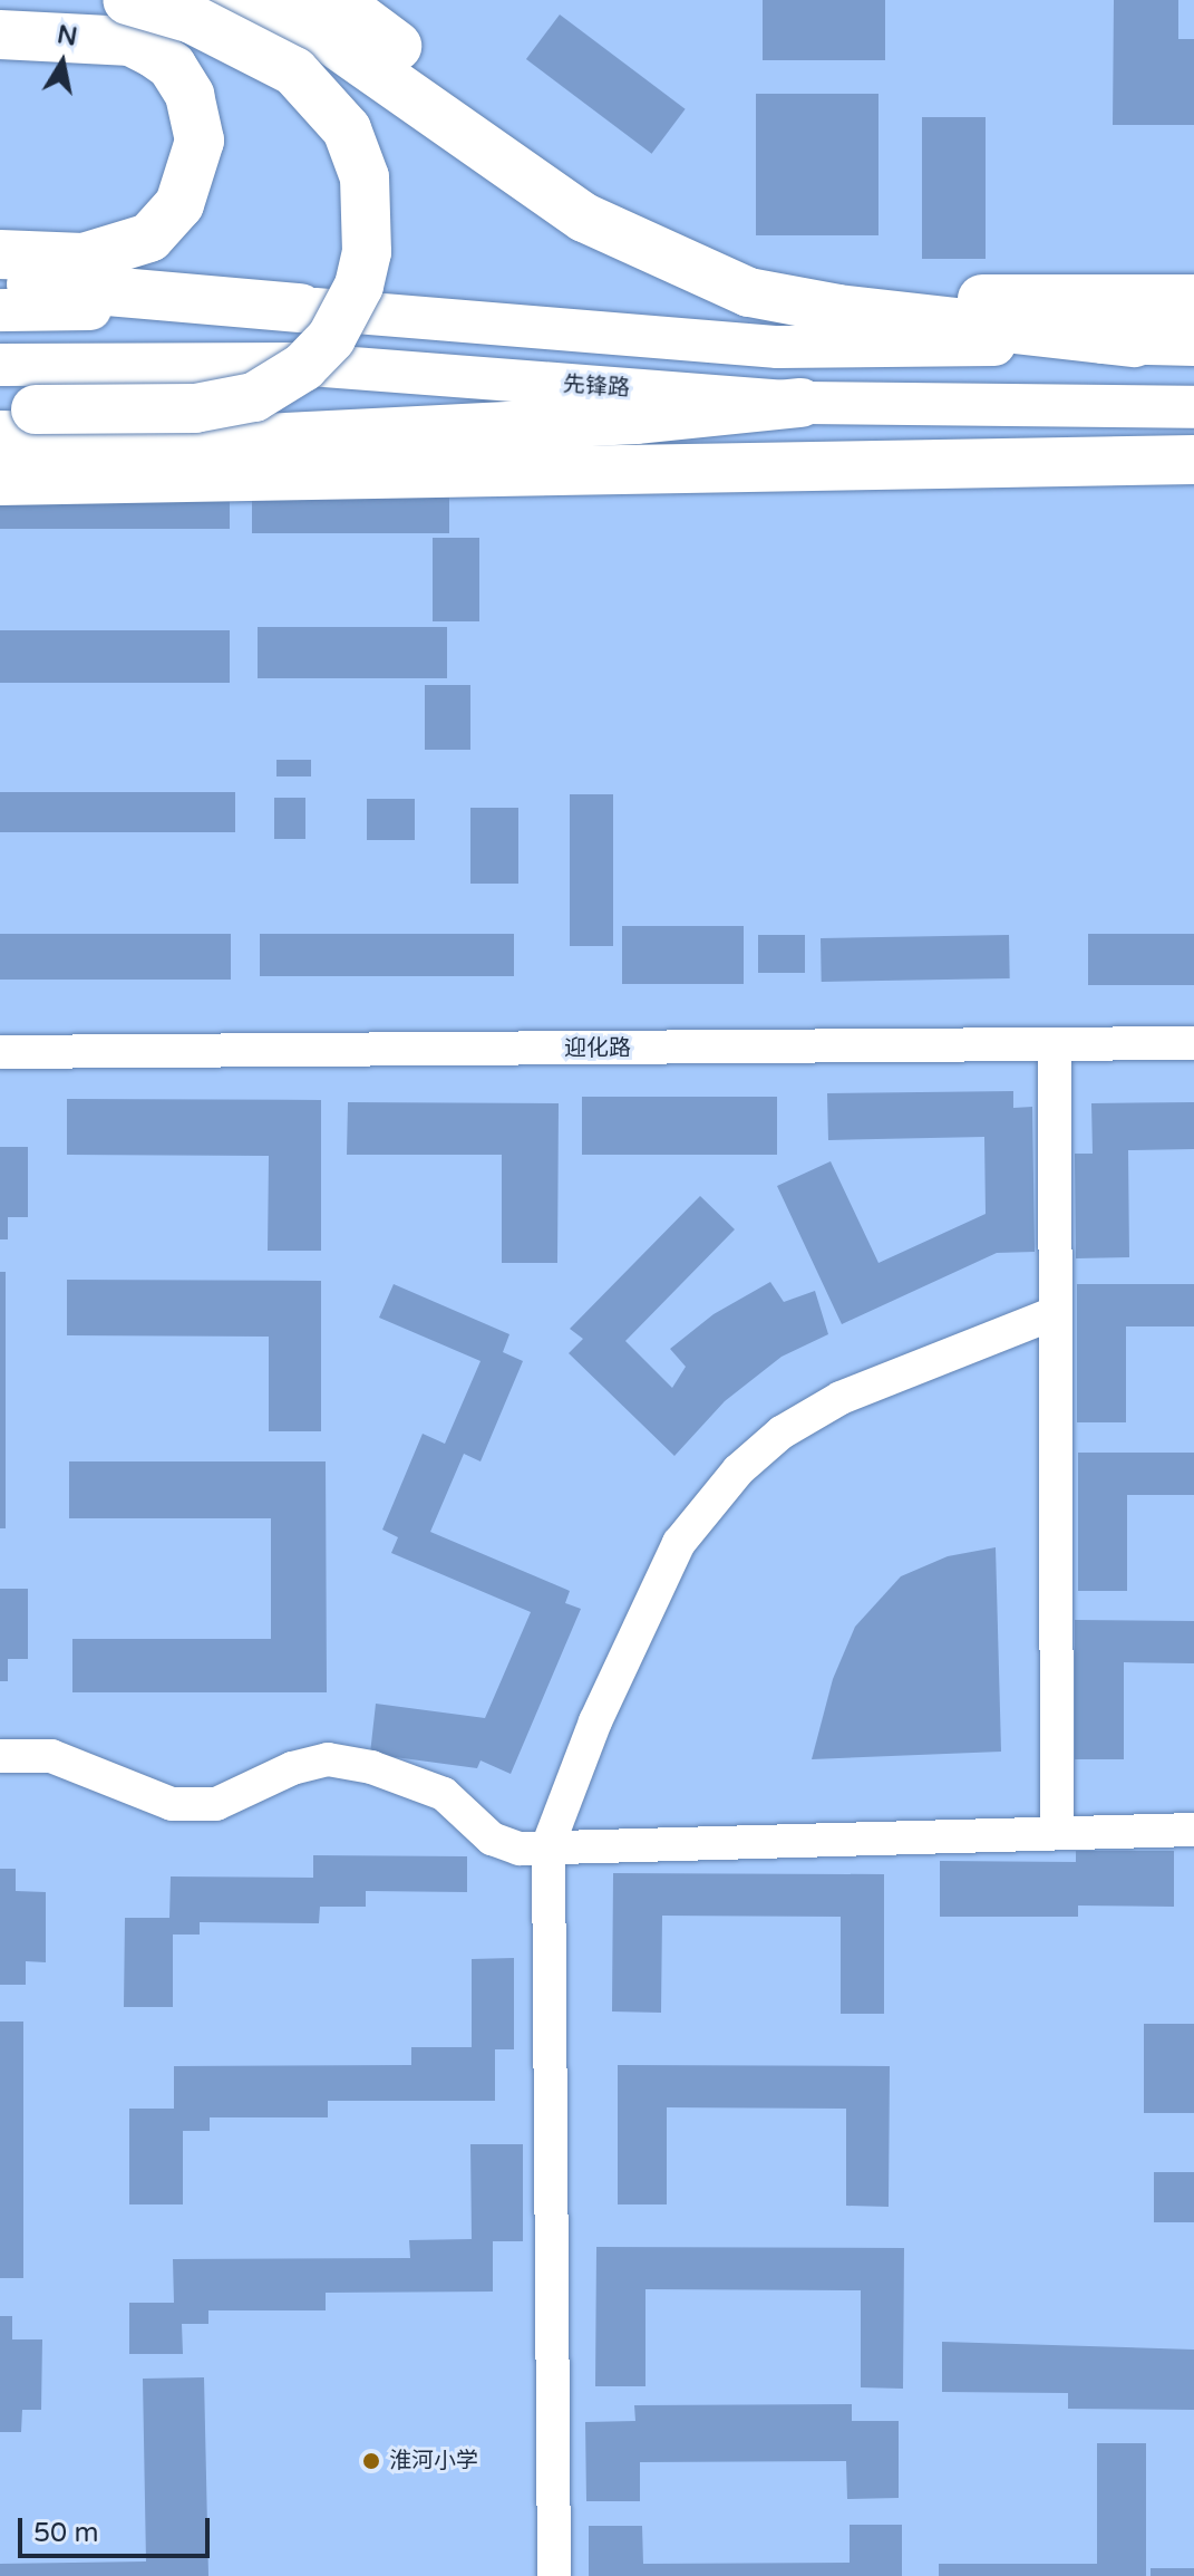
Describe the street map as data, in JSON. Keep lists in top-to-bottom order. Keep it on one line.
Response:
{"streets":{"main road":["先锋路"],"street":["迎化路"]},"places":["淮河小学"],"scale_bar":"50 m","north":"top"}
